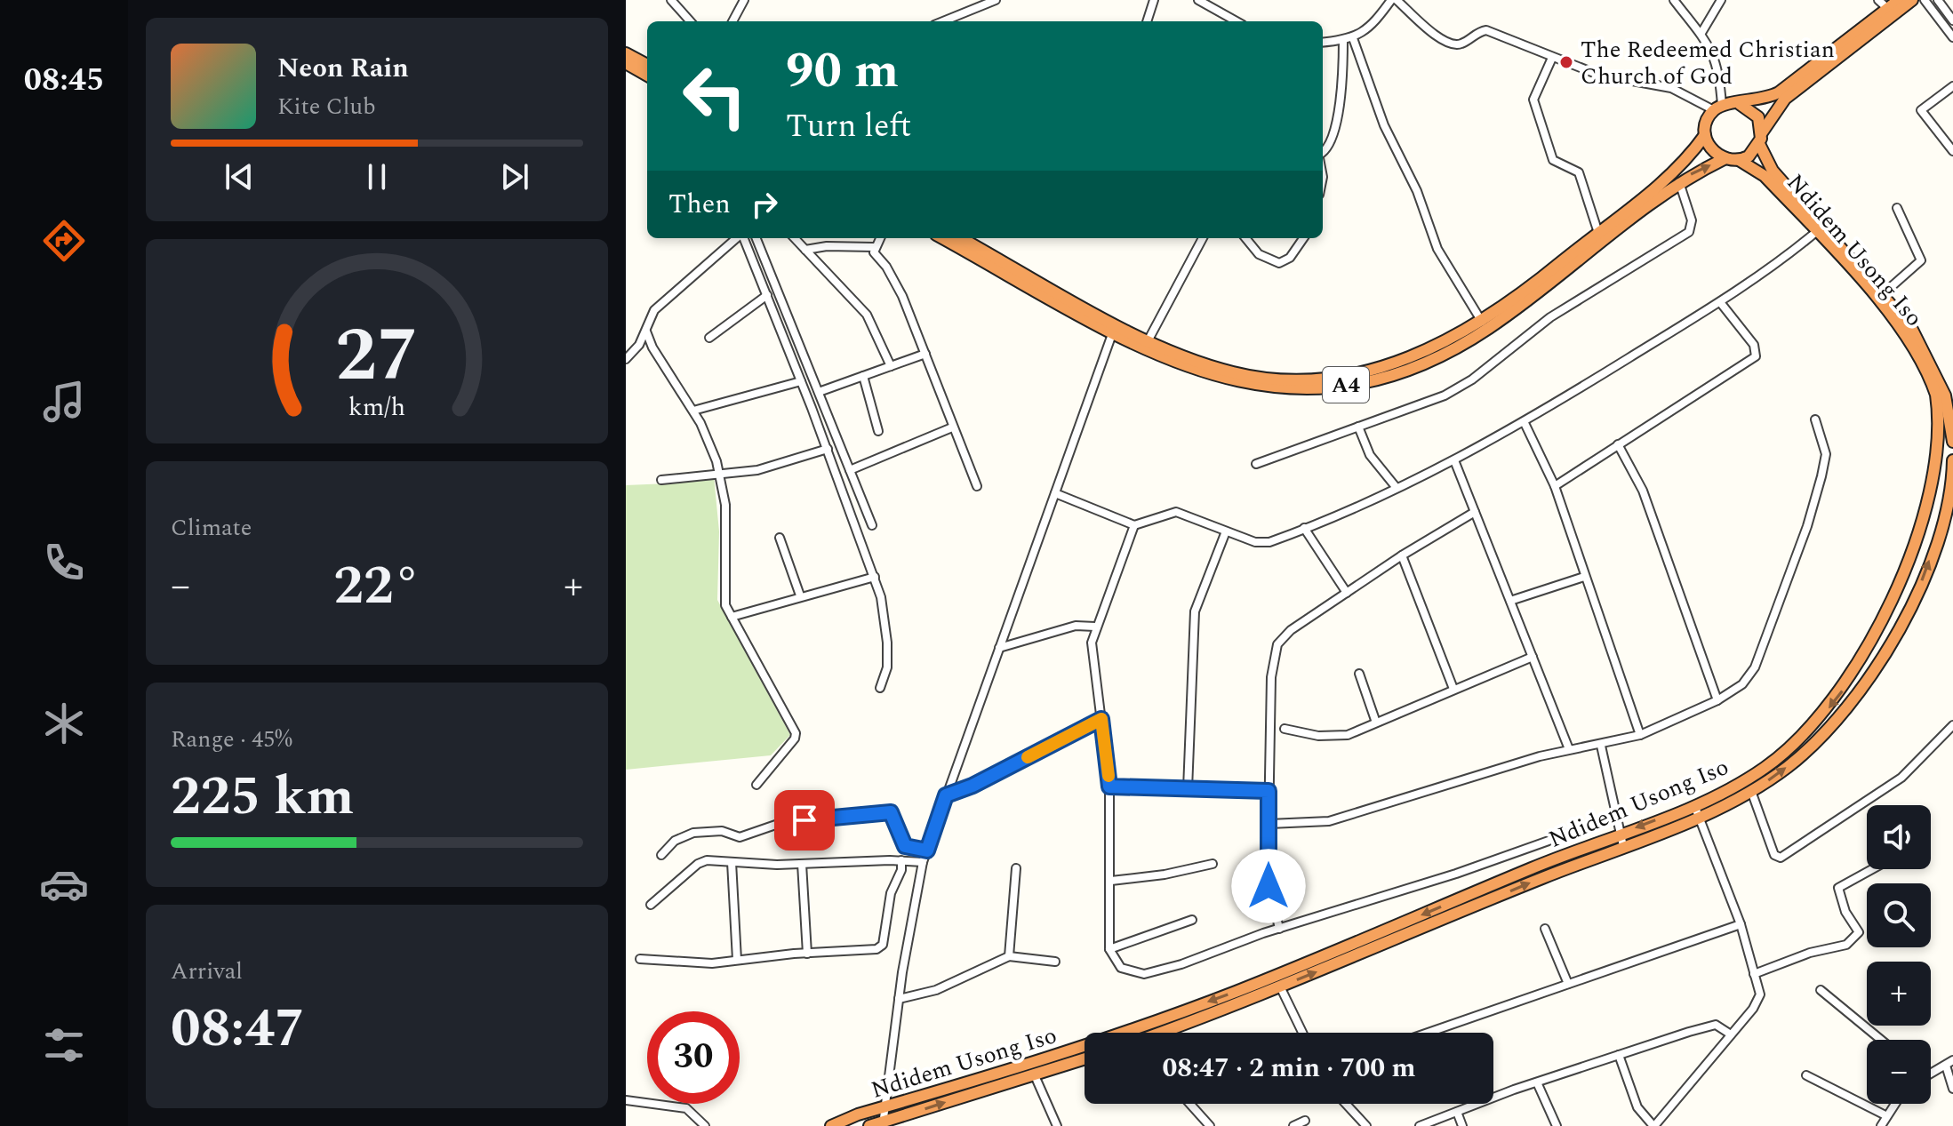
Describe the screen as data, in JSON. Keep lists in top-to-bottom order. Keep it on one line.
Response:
{"streets":{"highway":["Ndidem Usong Iso","A4"]},"crossings":[["Ndidem Usong Iso","A4"]],"places":["The Redeemed Christian Church of God"],"page":{"tabs":"08:45","turn":["90 m","Turn left"],"song":["Neon Rain","Kite Club"],"then":"Then","tile":["Climate",["Range · 45%","225 km"],["Arrival","08:47"]],"heat":["−","22°","+"],"map_buttons":["+","−"],"limit":"30","trip":"08:47 · 2 min · 700 m","gauge":["27","km/h"]}}
